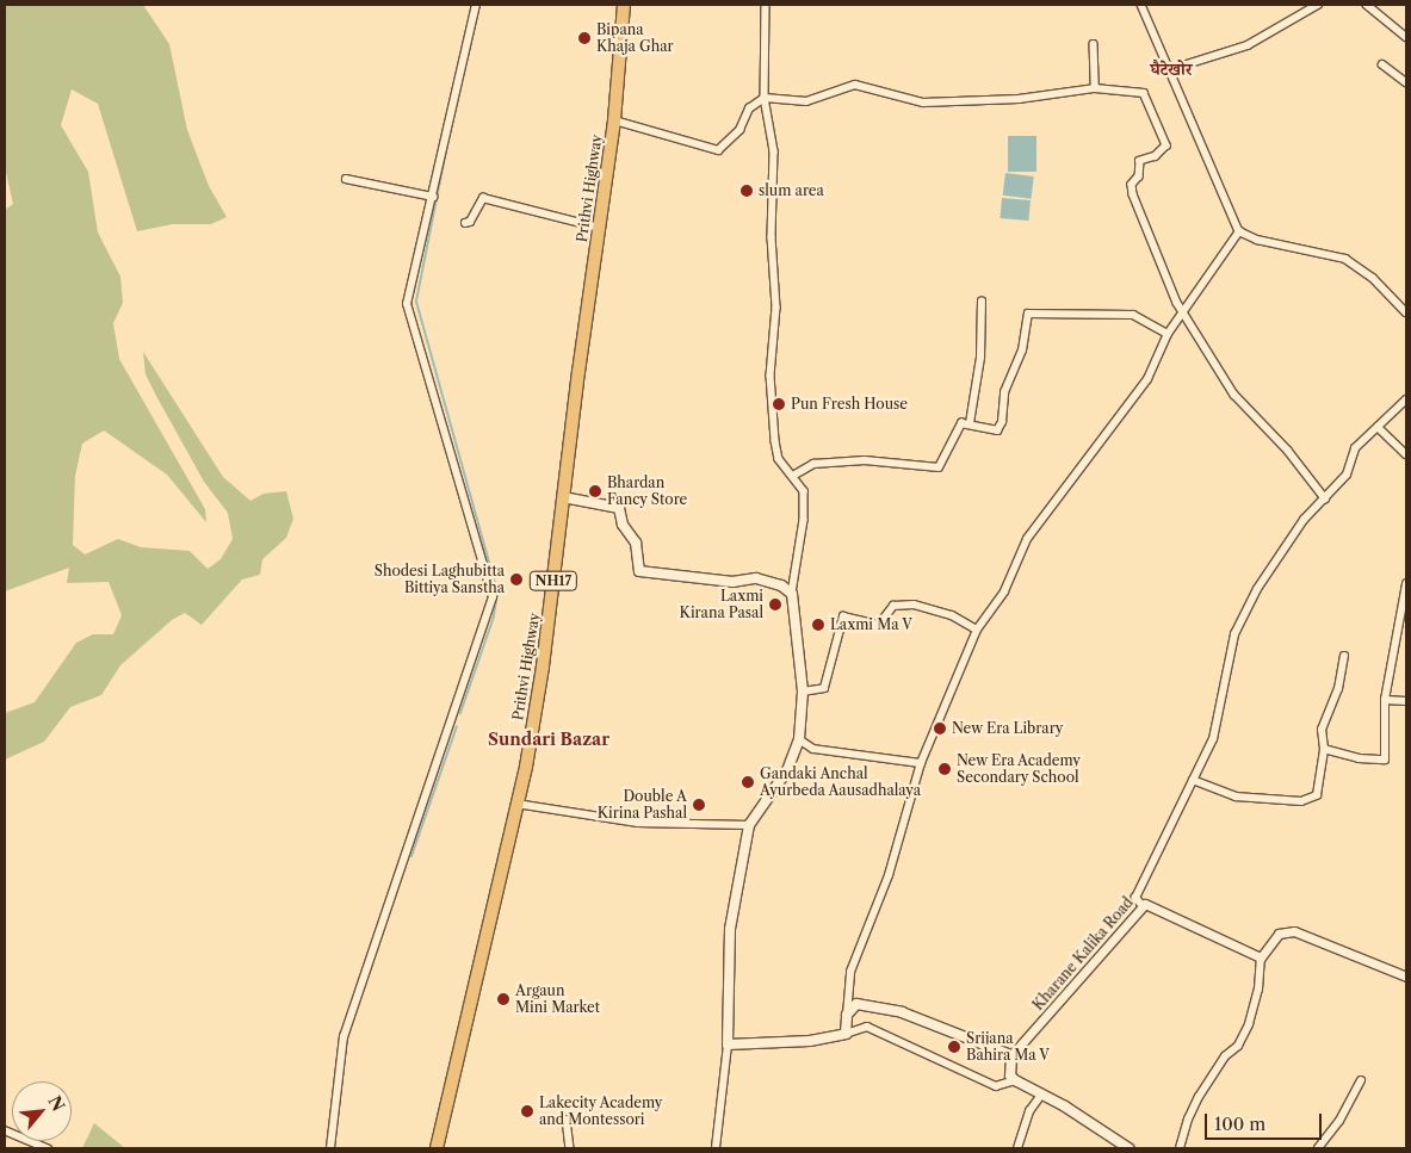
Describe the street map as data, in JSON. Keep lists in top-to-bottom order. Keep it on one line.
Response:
{"streets":{"highway":["Prithvi Highway","NH17"],"street":["Kharane Kalika Road"]},"districts":["घैटेखोर","Sundari Bazar"],"places":["Bipana Khaja Ghar","slum area","Pun Fresh House","Bhardan Fancy Store","Shodesi Laghubitta Bittiya Sanstha","Laxmi Kirana Pasal","Laxmi Ma V","New Era Library","New Era Academy Secondary School","Gandaki Anchal Ayurbeda Aausadhalaya","Double A Kirina Pashal","Argaun Mini Market","Srijana Bahira Ma V","Lakecity Academy and Montessori"],"scale_bar":"100 m","north":"top right"}
